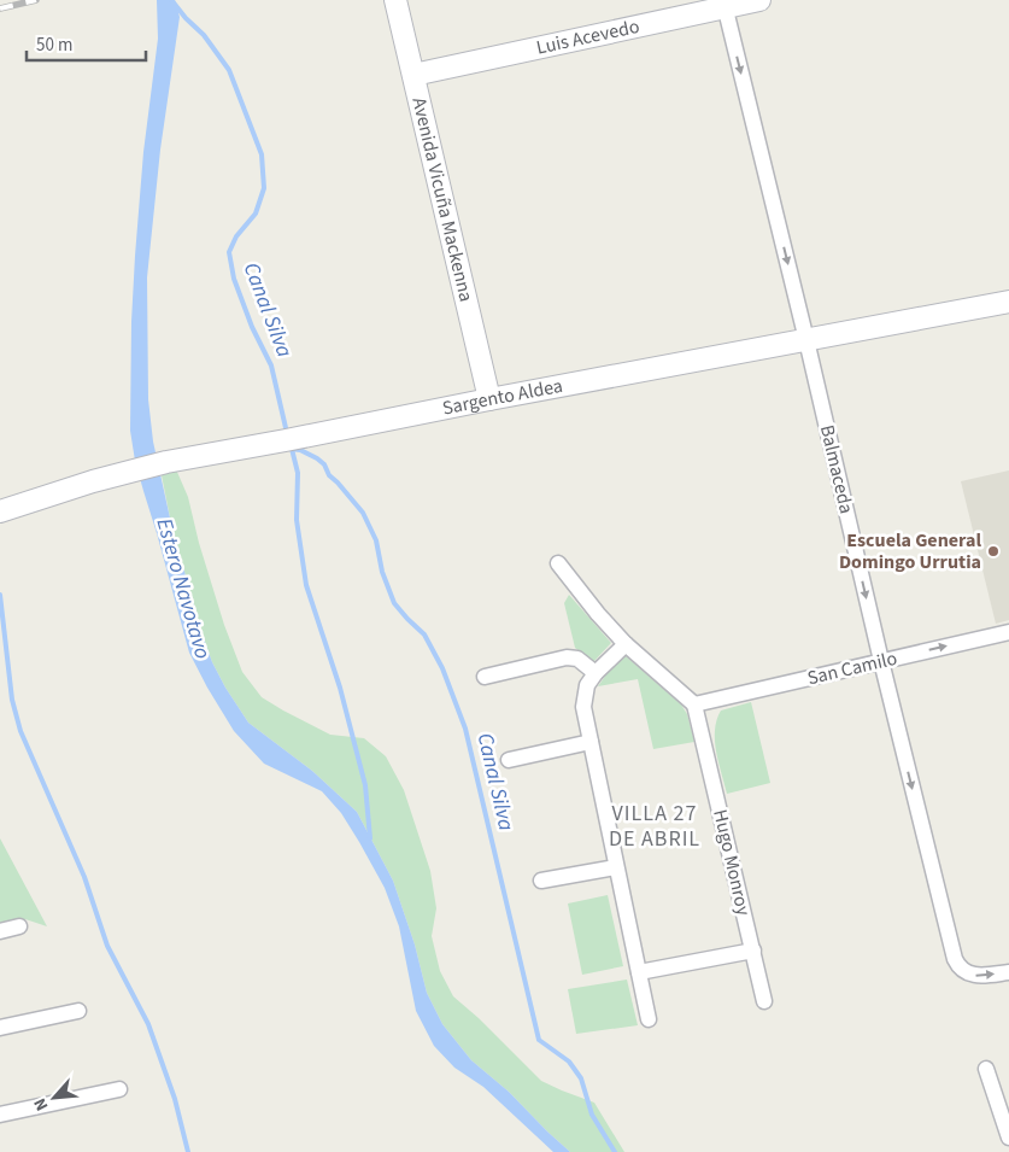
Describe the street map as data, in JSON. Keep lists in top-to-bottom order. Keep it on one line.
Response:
{"streets":{"street":["Luis Acevedo","Avenida Vicuña Mackenna","Sargento Aldea","Balmaceda","San Camilo","Hugo Monroy"]},"crossings":[["Luis Acevedo","Avenida Vicuña Mackenna"],["Luis Acevedo","Balmaceda"],["Avenida Vicuña Mackenna","Sargento Aldea"],["Sargento Aldea","Balmaceda"],["Balmaceda","San Camilo"],["San Camilo","Hugo Monroy"]],"one_way":["Balmaceda","San Camilo"],"districts":["VILLA 27 DE ABRIL"],"water":["Canal Silva","Estero Navotavo"],"places":["Escuela General Domingo Urrutia"],"scale_bar":"50 m","north":"bottom left"}
